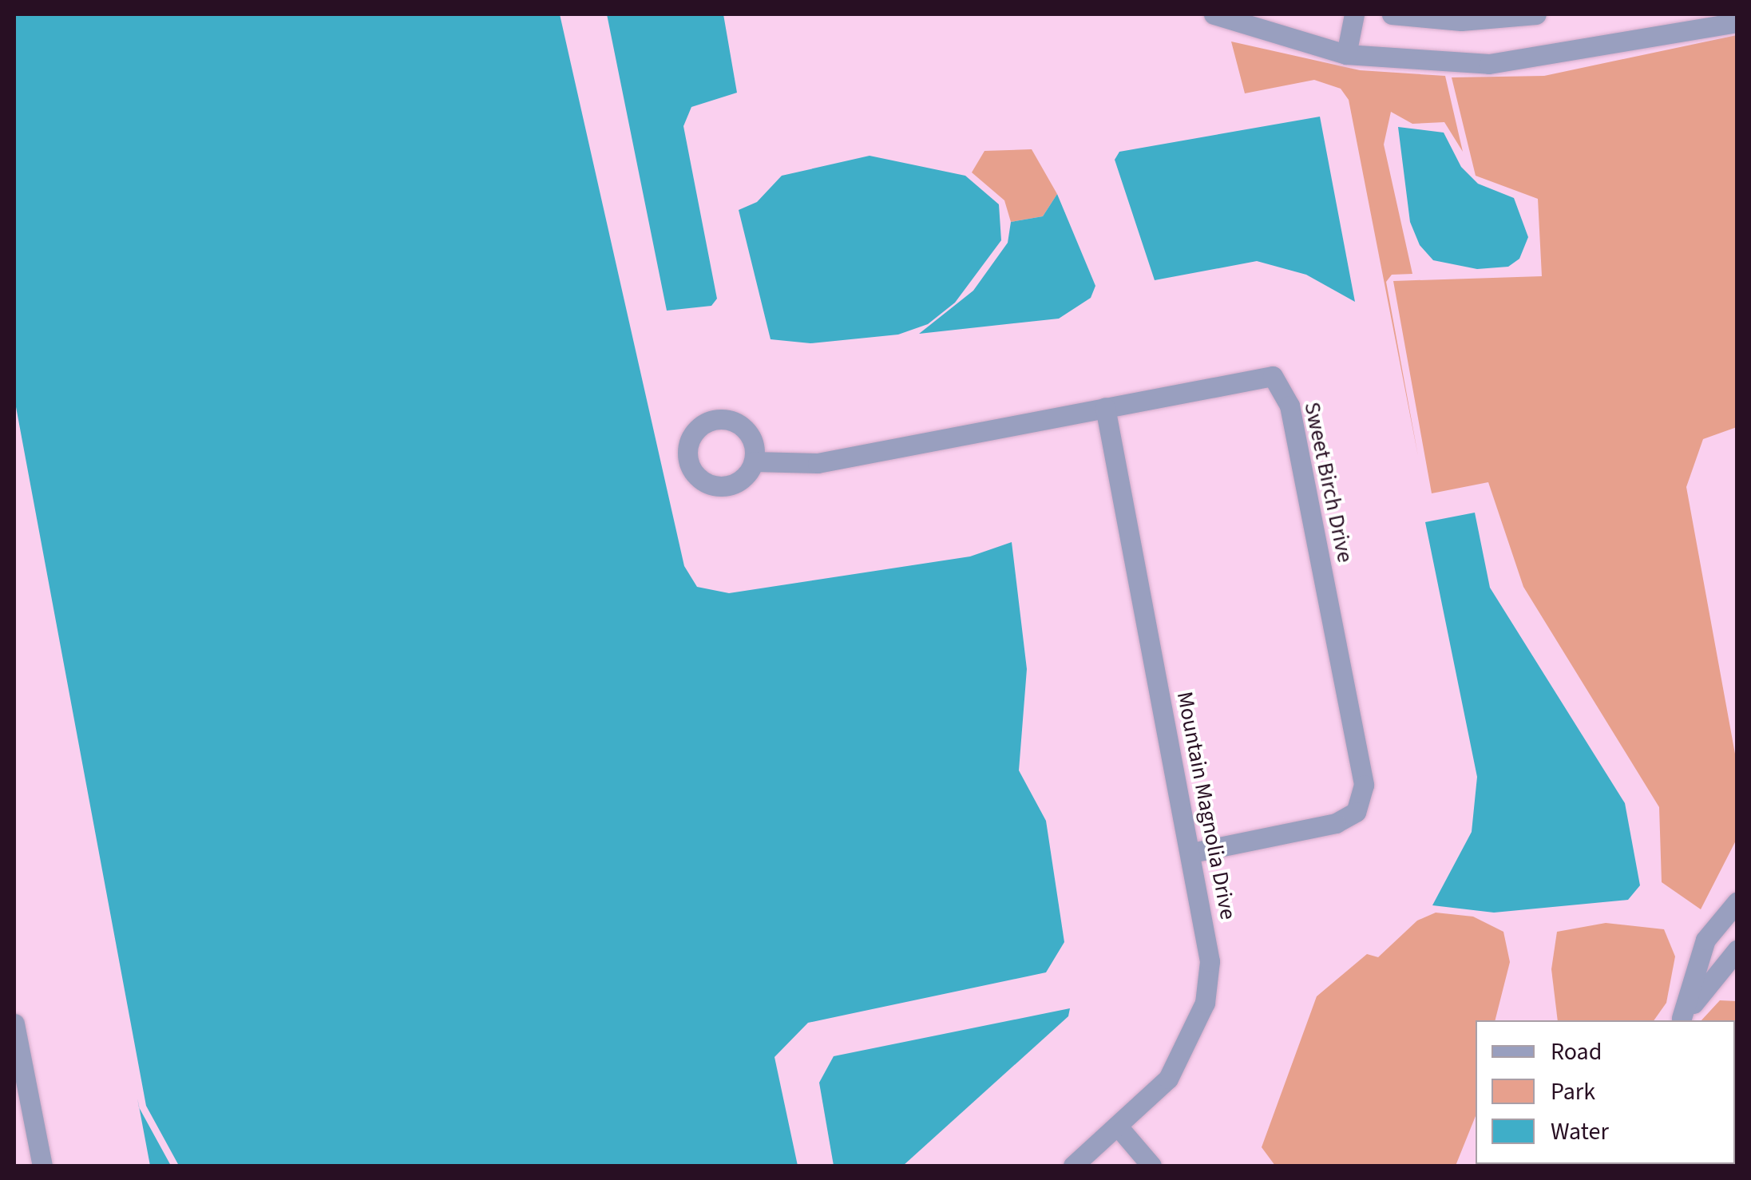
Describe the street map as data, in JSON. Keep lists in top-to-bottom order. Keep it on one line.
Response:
{"streets":{"street":["Sweet Birch Drive","Mountain Magnolia Drive"]},"crossings":[["Sweet Birch Drive","Mountain Magnolia Drive"]],"legend":["Road","Park","Water"]}
